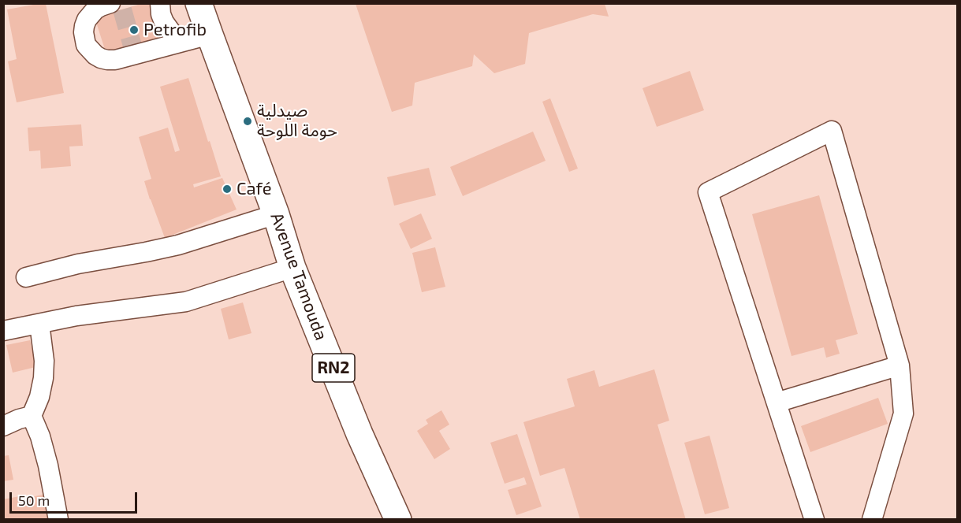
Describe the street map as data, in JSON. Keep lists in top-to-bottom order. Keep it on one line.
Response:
{"streets":{"highway":["Avenue Tamouda","RN2"]},"places":["Petrofib","صيدلية حومة اللوحة","Café"],"scale_bar":"50 m"}
